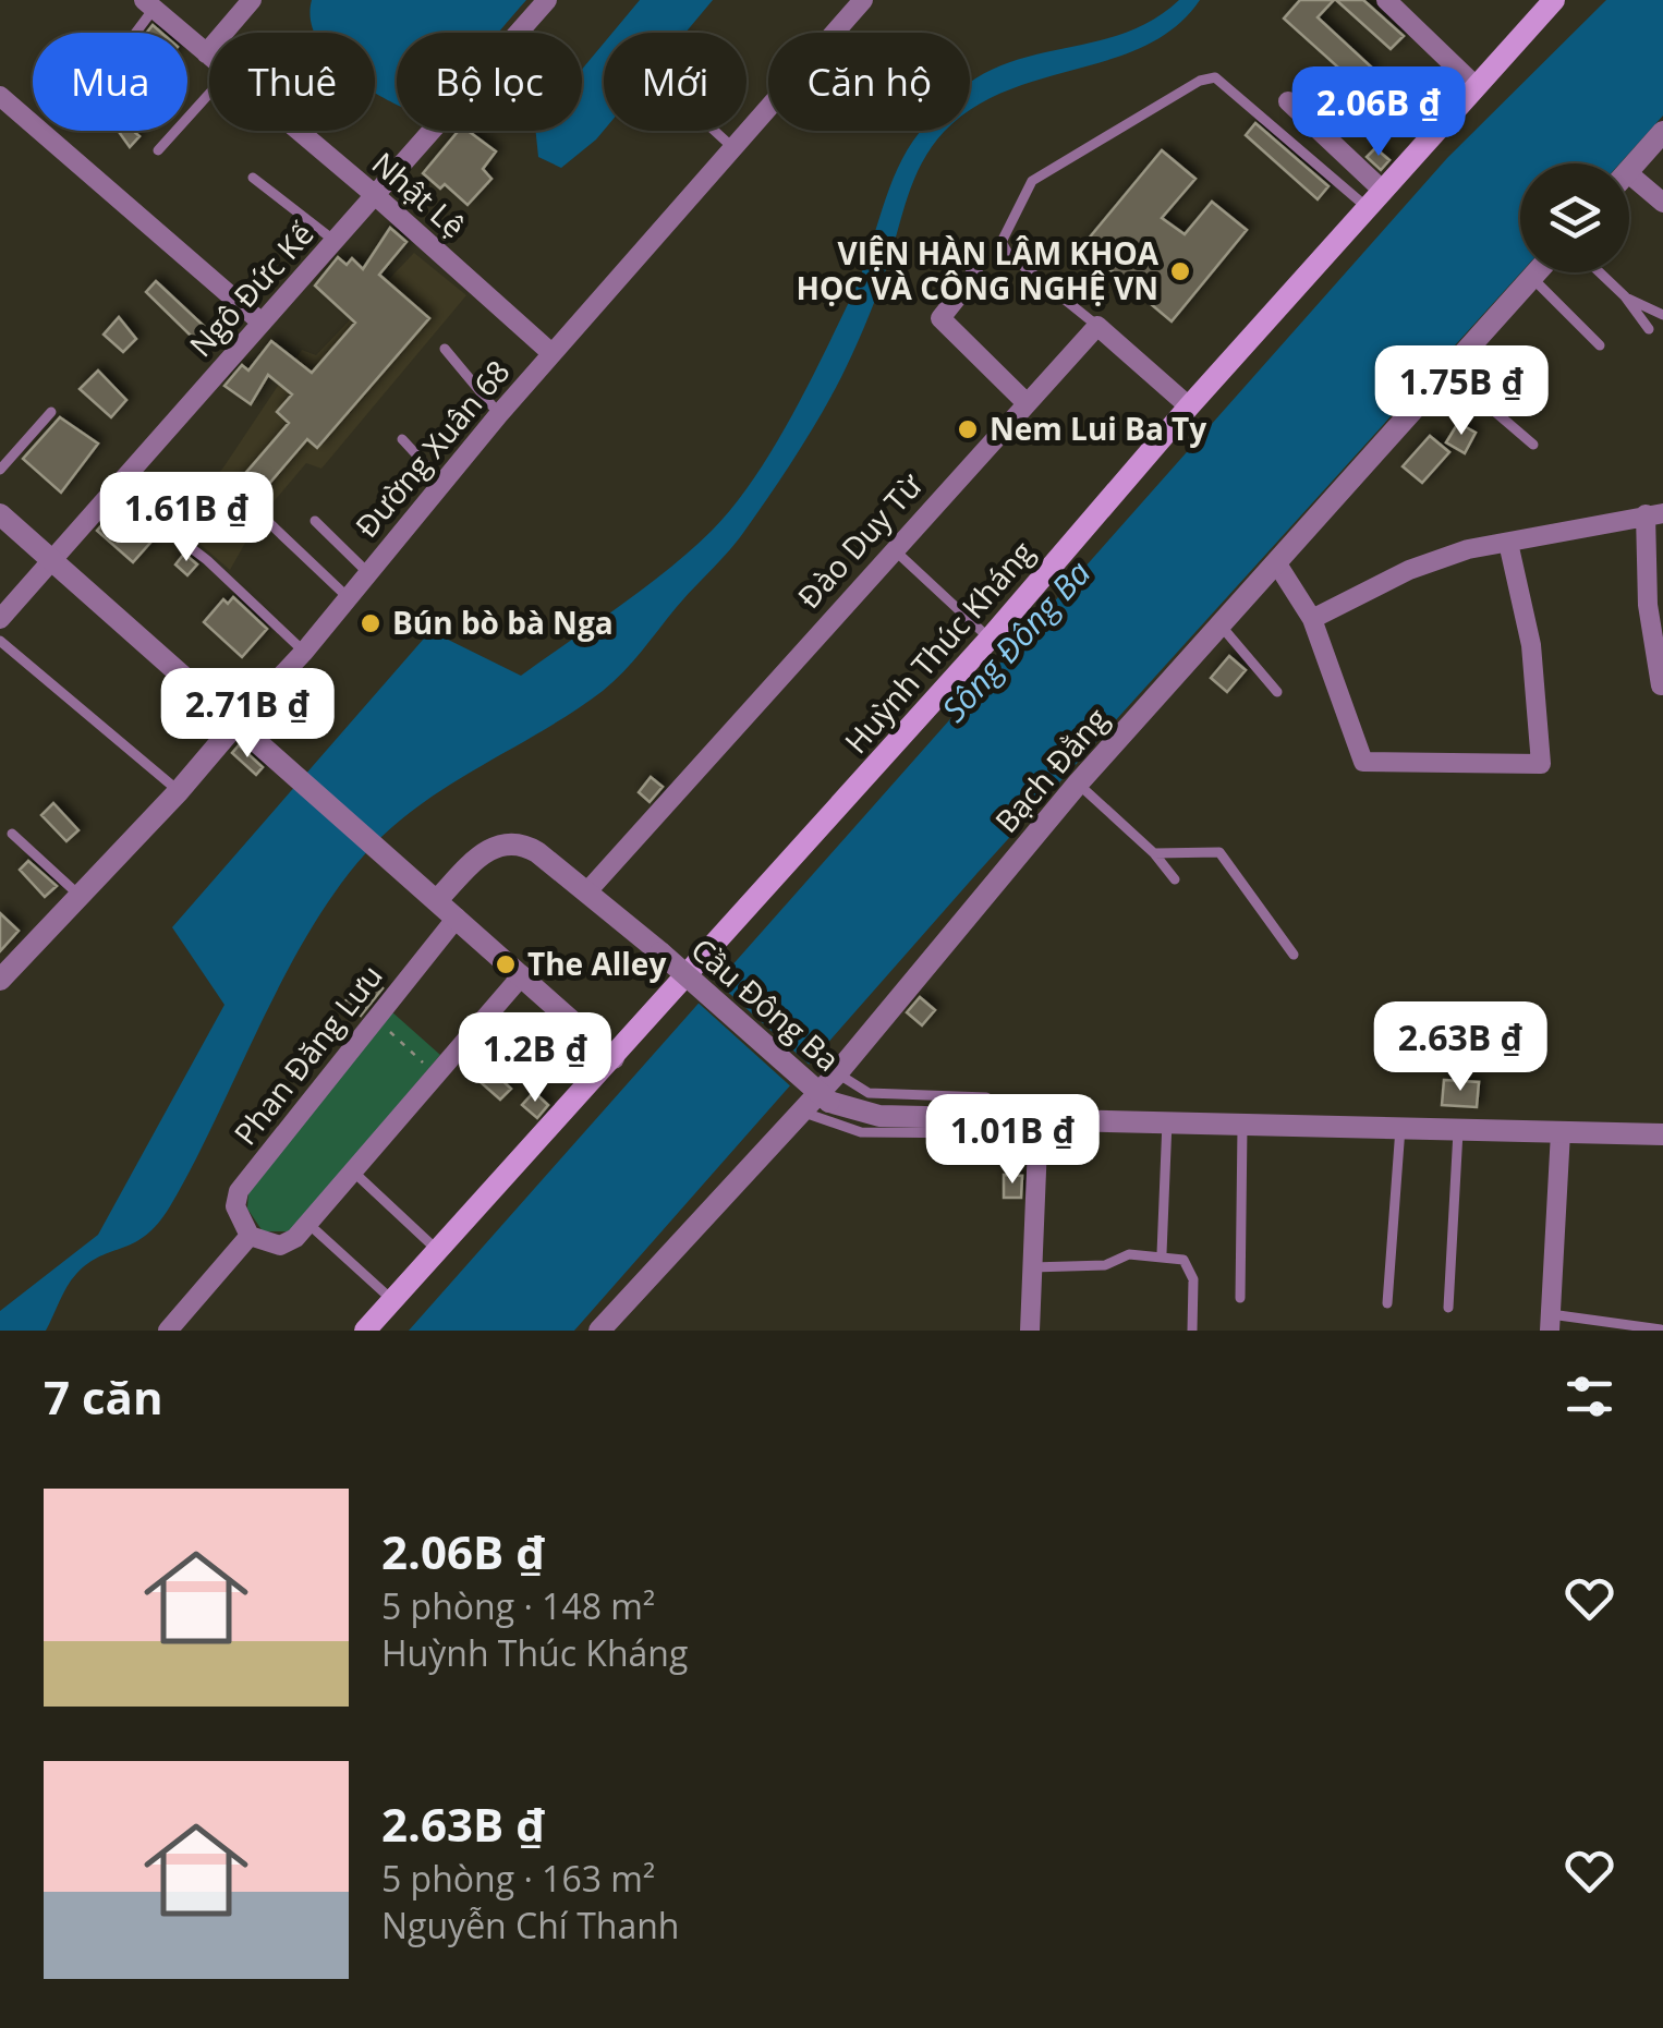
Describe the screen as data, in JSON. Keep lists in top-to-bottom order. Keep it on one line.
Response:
{"streets":{"main road":["Huỳnh Thúc Kháng"],"street":["Nhật Lệ","Ngô Đức Kế","Đường Xuân 68","Đào Duy Từ","Bạch Đằng","Cầu Đông Ba","Phan Đăng Lưu"]},"crossings":[["Nhật Lệ","Ngô Đức Kế"],["Nhật Lệ","Đường Xuân 68"],["Đào Duy Từ","Cầu Đông Ba"]],"water":["Sông Đông Ba"],"places":["VIỆN HÀN LÂM KHOA HỌC VÀ CÔNG NGHỆ VN","Nem Lui Ba Ty","Bún bò bà Nga","The Alley"],"page":{"chip":["Mua","Thuê","Bộ lọc","Mới","Căn hộ"],"price":["2.06B ₫","1.75B ₫","1.61B ₫","2.71B ₫","2.63B ₫","1.2B ₫","1.01B ₫"],"heading":"7 căn","list":[{"name":"2.06B ₫","note":"5 phòng · 148 m² · Huỳnh Thúc Kháng"},{"name":"2.63B ₫","note":"5 phòng · 163 m² · Nguyễn Chí Thanh"}]}}
